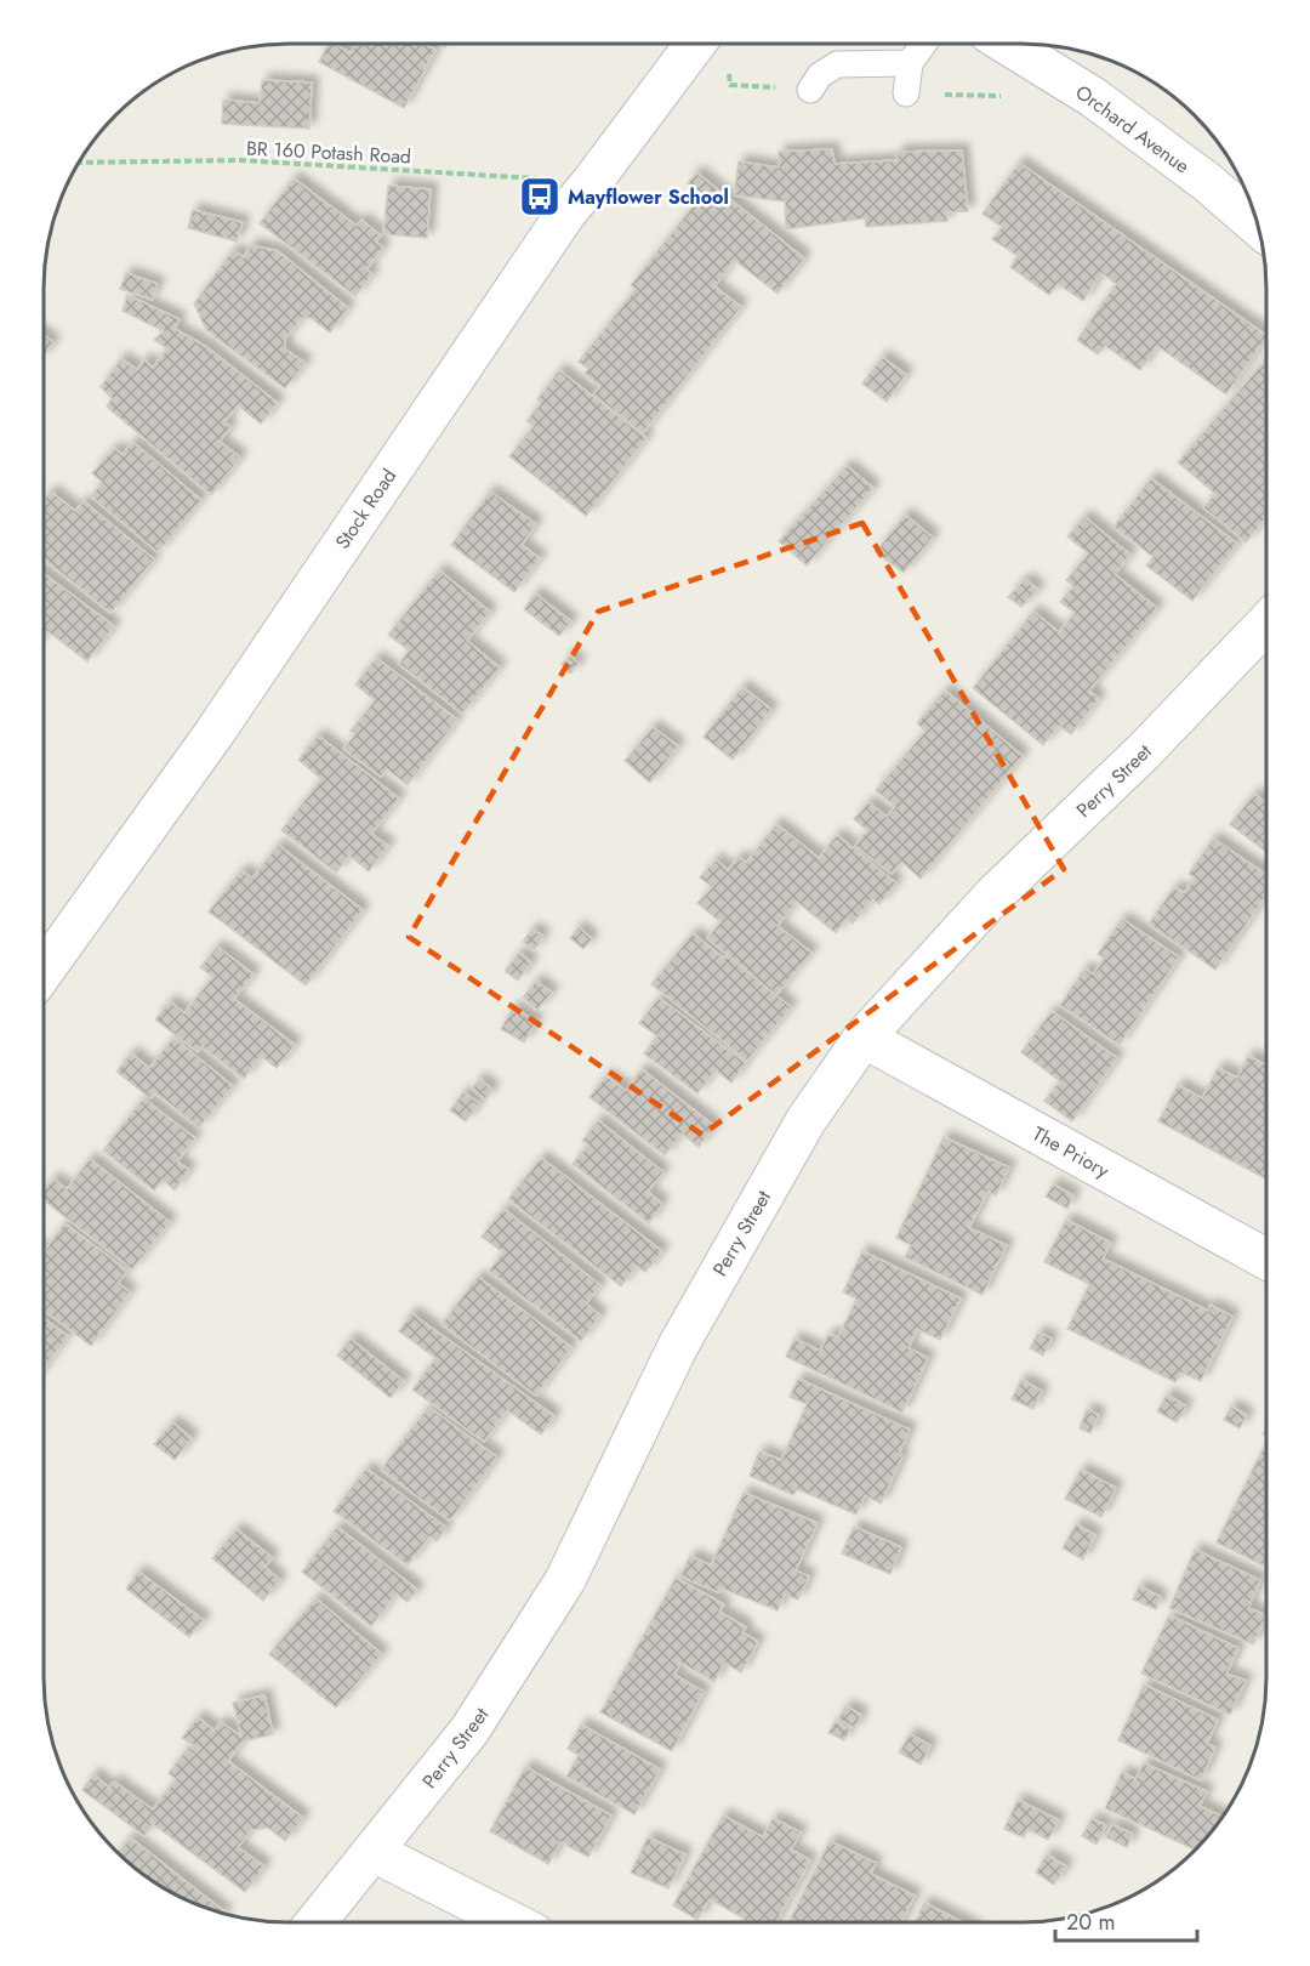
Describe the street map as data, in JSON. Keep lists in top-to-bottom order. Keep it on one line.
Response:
{"streets":{"street":["Orchard Avenue","Stock Road","Perry Street","The Priory"],"path":["BR 160 Potash Road"]},"crossings":[["BR 160 Potash Road","Stock Road"],["Perry Street","The Priory"]],"places":{"bus stop":["Mayflower School"]},"scale_bar":"20 m"}
